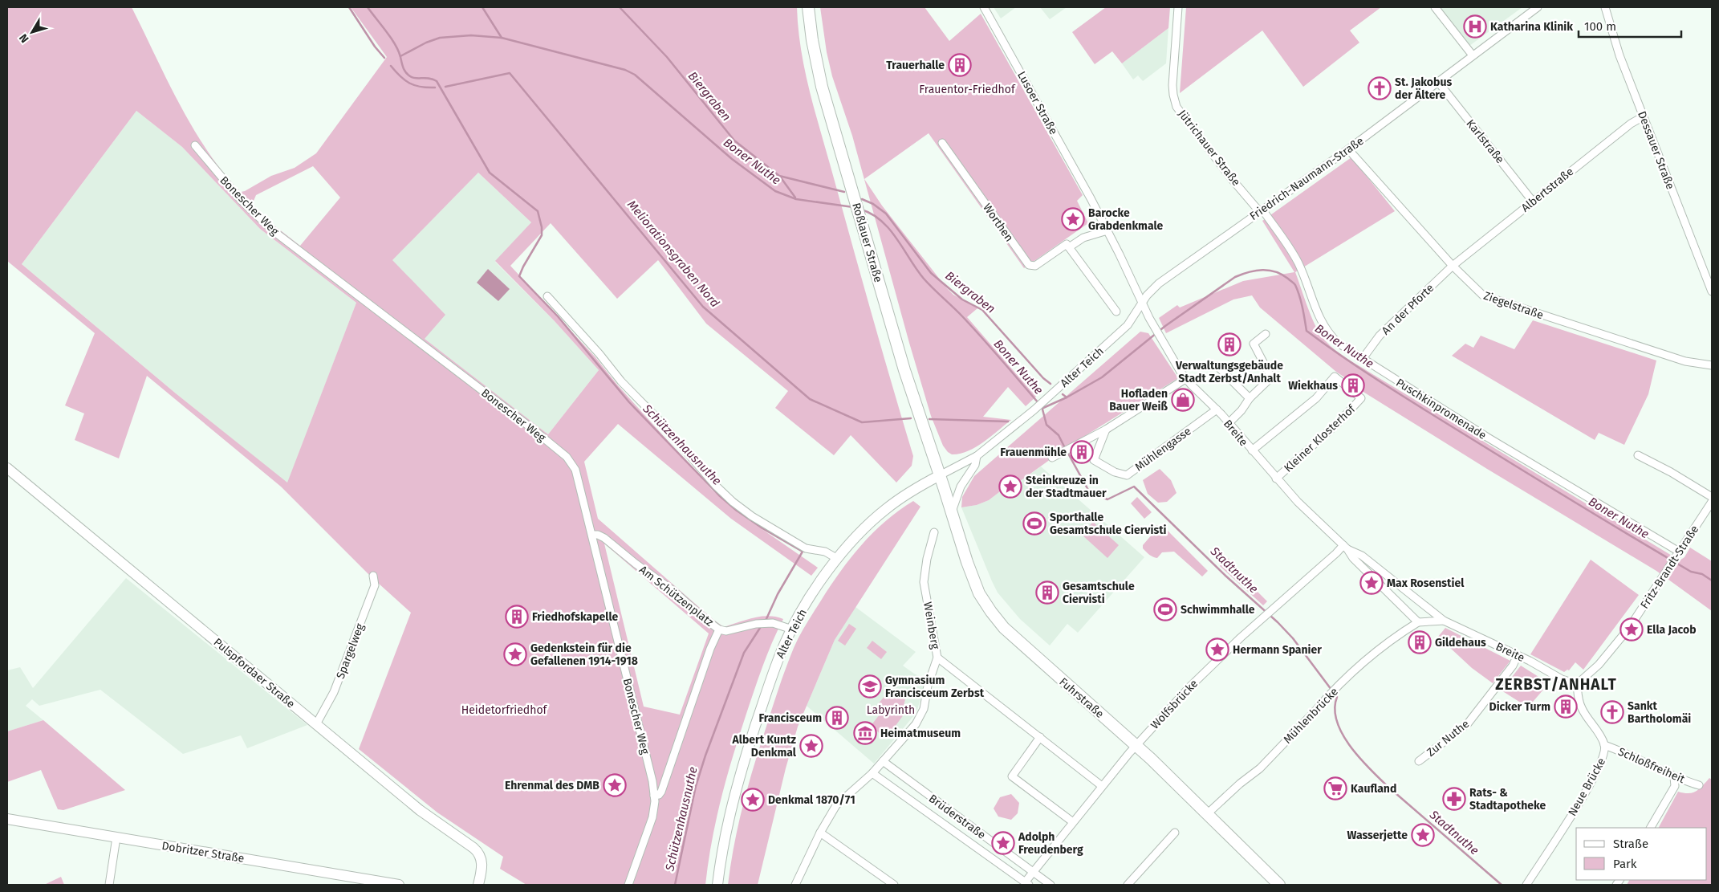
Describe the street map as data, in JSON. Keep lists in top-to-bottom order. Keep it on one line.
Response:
{"streets":{"main road":["Roßlauer Straße","Alter Teich","Pulspfordaer Straße","Fuhrstraße","Dobritzer Straße"],"street":["Lusoer Straße","Karlstraße","Jütrichauer Straße","Dessauer Straße","Friedrich-Naumann-Straße","Albertstraße","Bonescher Weg","Worthen","Ziegelstraße","An der Pforte","Puschkinpromenade","Breite","Kleiner Klosterhof","Mühlengasse","Fritz-Brandt-Straße","Am Schützenplatz","Weinberg","Spargelweg","Wolfsbrücke","Mühlenbrücke","Zur Nuthe","Schloßfreiheit","Neue Brücke","Brüderstraße"]},"crossings":[["Lusoer Straße","Worthen"],["Lusoer Straße","Breite"],["Karlstraße","Friedrich-Naumann-Straße"],["Karlstraße","Albertstraße"],["Jütrichauer Straße","Friedrich-Naumann-Straße"],["Jütrichauer Straße","Puschkinpromenade"],["Dessauer Straße","Albertstraße"],["Friedrich-Naumann-Straße","Ziegelstraße"],["Friedrich-Naumann-Straße","Alter Teich"],["Friedrich-Naumann-Straße","Puschkinpromenade"],["Friedrich-Naumann-Straße","Breite"],["Albertstraße","Ziegelstraße"],["Albertstraße","An der Pforte"],["Bonescher Weg","Am Schützenplatz"],["Worthen","Breite"],["Roßlauer Straße","Alter Teich"],["Roßlauer Straße","Fuhrstraße"],["Ziegelstraße","An der Pforte"],["Alter Teich","Breite"],["Alter Teich","Am Schützenplatz"],["Alter Teich","Fuhrstraße"],["Puschkinpromenade","Fritz-Brandt-Straße"],["Breite","Kleiner Klosterhof"],["Breite","Mühlengasse"],["Breite","Fritz-Brandt-Straße"],["Breite","Wolfsbrücke"],["Breite","Mühlenbrücke"],["Breite","Zur Nuthe"],["Breite","Neue Brücke"],["Fritz-Brandt-Straße","Neue Brücke"],["Weinberg","Brüderstraße"],["Spargelweg","Pulspfordaer Straße"],["Fuhrstraße","Wolfsbrücke"],["Fuhrstraße","Mühlenbrücke"],["Wolfsbrücke","Brüderstraße"],["Schloßfreiheit","Neue Brücke"]],"districts":["ZERBST/ANHALT"],"water":["Biergraben","Boner Nuthe","Meliorationsgraben Nord","Schützenhausnuthe","Stadtnuthe"],"parks":["Frauentor-Friedhof","Heidetorfriedhof","Labyrinth"],"places":{"hospital":["Katharina Klinik"],"building":["Trauerhalle","Verwaltungsgebäude Stadt Zerbst/Anhalt","Wiekhaus","Frauenmühle","Gesamtschule Ciervisti","Friedhofskapelle","Gildehaus","Dicker Turm","Francisceum"],"church":["St. Jakobus der Ältere","Sankt Bartholomäi"],"place":["Barocke Grabdenkmale","Steinkreuze in der Stadtmauer","Max Rosenstiel","Ella Jacob","Hermann Spanier","Gedenkstein für die Gefallenen 1914-1918","Albert Kuntz Denkmal","Ehrenmal des DMB","Denkmal 1870/71","Wasserjette","Adolph Freudenberg"],"shop":["Hofladen Bauer Weiß"],"sports":["Sporthalle Gesamtschule Ciervisti","Schwimmhalle"],"school or university":["Gymnasium Francisceum Zerbst"],"museum":["Heimatmuseum"],"supermarket":["Kaufland"],"pharmacy":["Rats- & Stadtapotheke"]},"legend":["Straße","Park"],"scale_bar":"100 m","north":"bottom left"}
